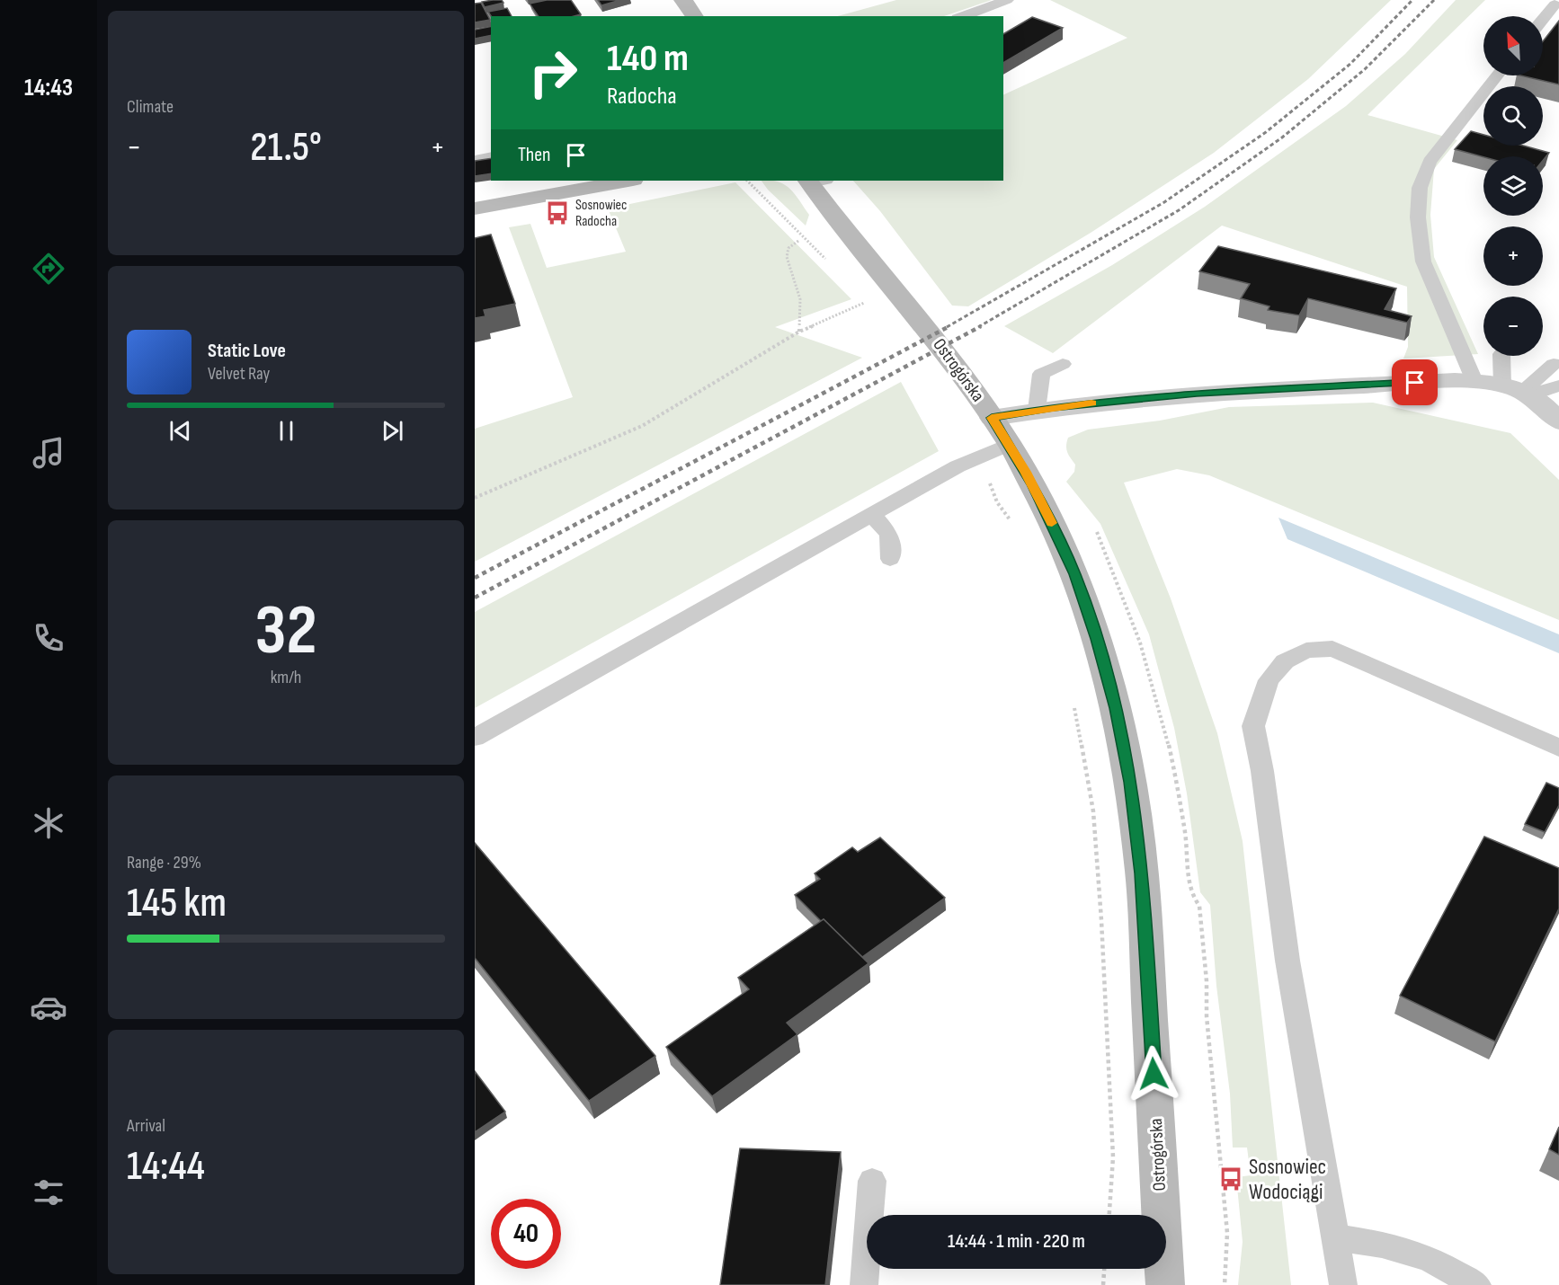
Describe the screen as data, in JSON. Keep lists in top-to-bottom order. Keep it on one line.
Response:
{"streets":{"street":["Ostrogórska"]},"places":{"bus stop":["Sosnowiec Radocha","Sosnowiec Wodociągi"]},"north":"top left","page":{"tabs":"14:43","tile":["Climate",["32","km/h"],["Range · 29%","145 km"],["Arrival","14:44"]],"map_buttons":["+","−"],"turn":["140 m","Radocha"],"heat":["−","21.5°","+"],"then":"Then","song":["Static Love","Velvet Ray"],"limit":"40","trip":"14:44 · 1 min · 220 m"}}
